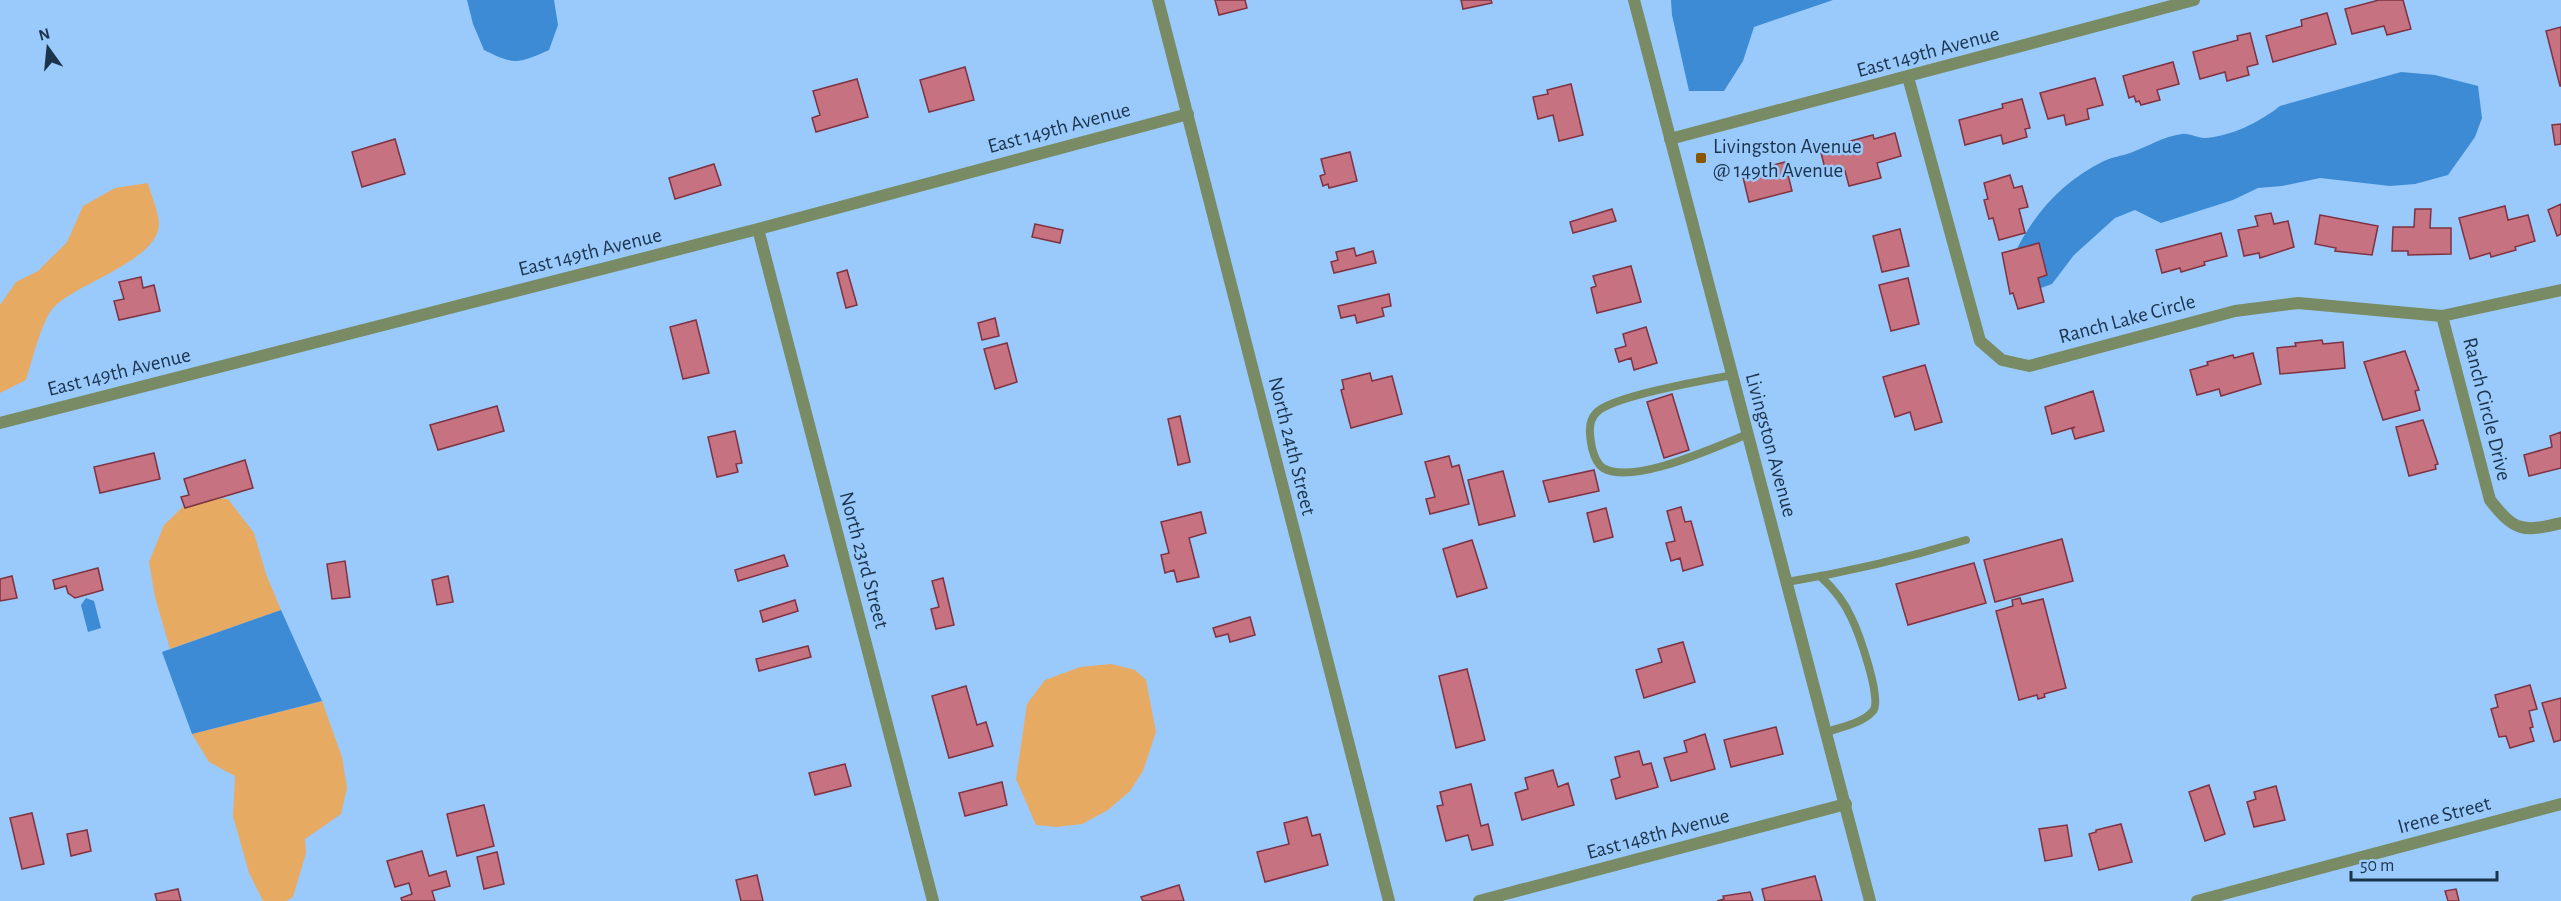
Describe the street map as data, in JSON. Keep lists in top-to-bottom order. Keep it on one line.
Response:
{"streets":{"street":["East 149th Avenue","Ranch Lake Circle","Ranch Circle Drive","Livingston Avenue","North 24th Street","North 23rd Street","Irene Street","East 148th Avenue"]},"crossings":[["East 149th Avenue","Ranch Lake Circle"],["East 149th Avenue","Livingston Avenue"],["East 149th Avenue","North 24th Street"],["East 149th Avenue","North 23rd Street"],["Ranch Lake Circle","Ranch Circle Drive"],["Livingston Avenue","East 148th Avenue"]],"places":{"transit":["Livingston Avenue @ 149th Avenue"]},"scale_bar":"50 m","north":"top"}
